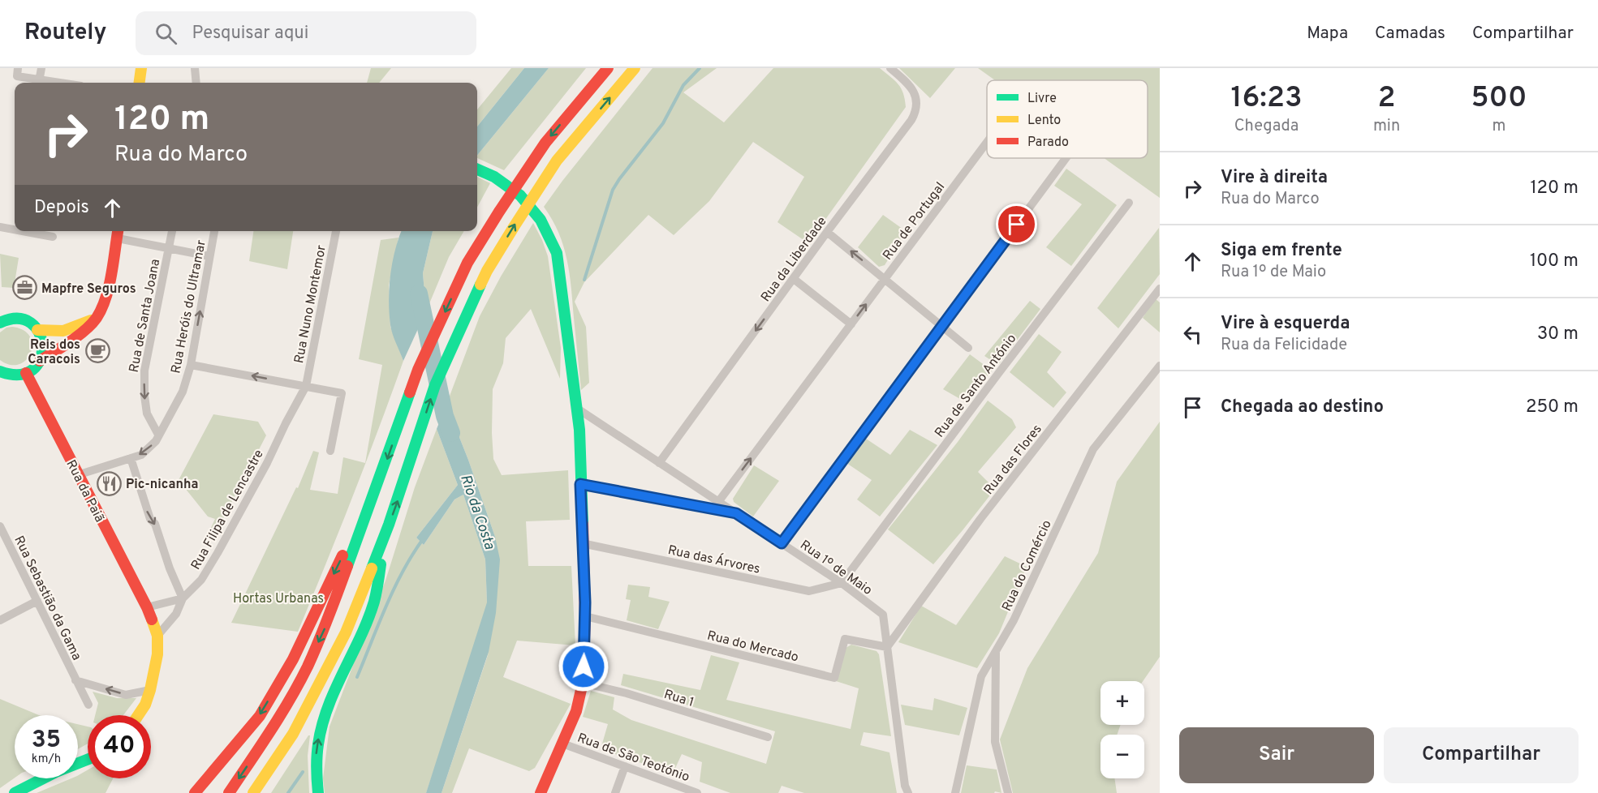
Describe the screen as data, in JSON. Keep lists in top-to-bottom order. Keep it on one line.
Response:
{"streets":{"main road":["Rua da Paiã"],"street":["Rua de Portugal","Rua da Liberdade","Rua Nuno Montemor","Rua Heróis do Ultramar","Rua de Santa Joana","Rua de Santo António","Rua das Flores","Rua Filipa de Lencastre","Rua das Árvores","Rua do Comércio","Rua 1º de Maio","Rua Sebastião da Gama","Rua do Mercado","Rua 1","Rua de São Teotónio"]},"crossings":[["Rua de Portugal","Rua 1º de Maio"],["Rua da Liberdade","Rua 1º de Maio"],["Rua Nuno Montemor","Rua Filipa de Lencastre"],["Rua Heróis do Ultramar","Rua de Santa Joana"],["Rua Heróis do Ultramar","Rua da Paiã"],["Rua de Santo António","Rua das Árvores"],["Rua de Santo António","Rua 1º de Maio"],["Rua das Flores","Rua 1º de Maio"],["Rua das Flores","Rua do Mercado"],["Rua da Paiã","Rua Filipa de Lencastre"],["Rua das Árvores","Rua 1º de Maio"],["Rua 1º de Maio","Rua do Mercado"]],"one_way":["Rua da Liberdade","Rua de Santa Joana"],"water":["Rio da Costa"],"parks":["Hortas Urbanas"],"places":{"office":["Mapfre Seguros"],"cafe":["Reis dos Caracois"],"restaurant":["Pic-nicanha"]},"legend":["Livre","Lento","Parado"],"page":{"header":"Routely","search":"Pesquisar aqui","nav":["Mapa","Camadas","Compartilhar"],"eta":["16:23","Chegada","2","min","500","m"],"turn":["120 m","Rua do Marco"],"list":[{"name":"Vire à direita","note":"Rua do Marco","value":"120 m"},{"name":"Siga em frente","note":"Rua 1º de Maio","value":"100 m"},{"name":"Vire à esquerda","note":"Rua da Felicidade","value":"30 m"},{"name":"Chegada ao destino","value":"250 m"}],"then":"Depois","map_buttons":["+","−"],"speed":"35 km/h","limit":"40","buttons":["Sair","Compartilhar"]}}
